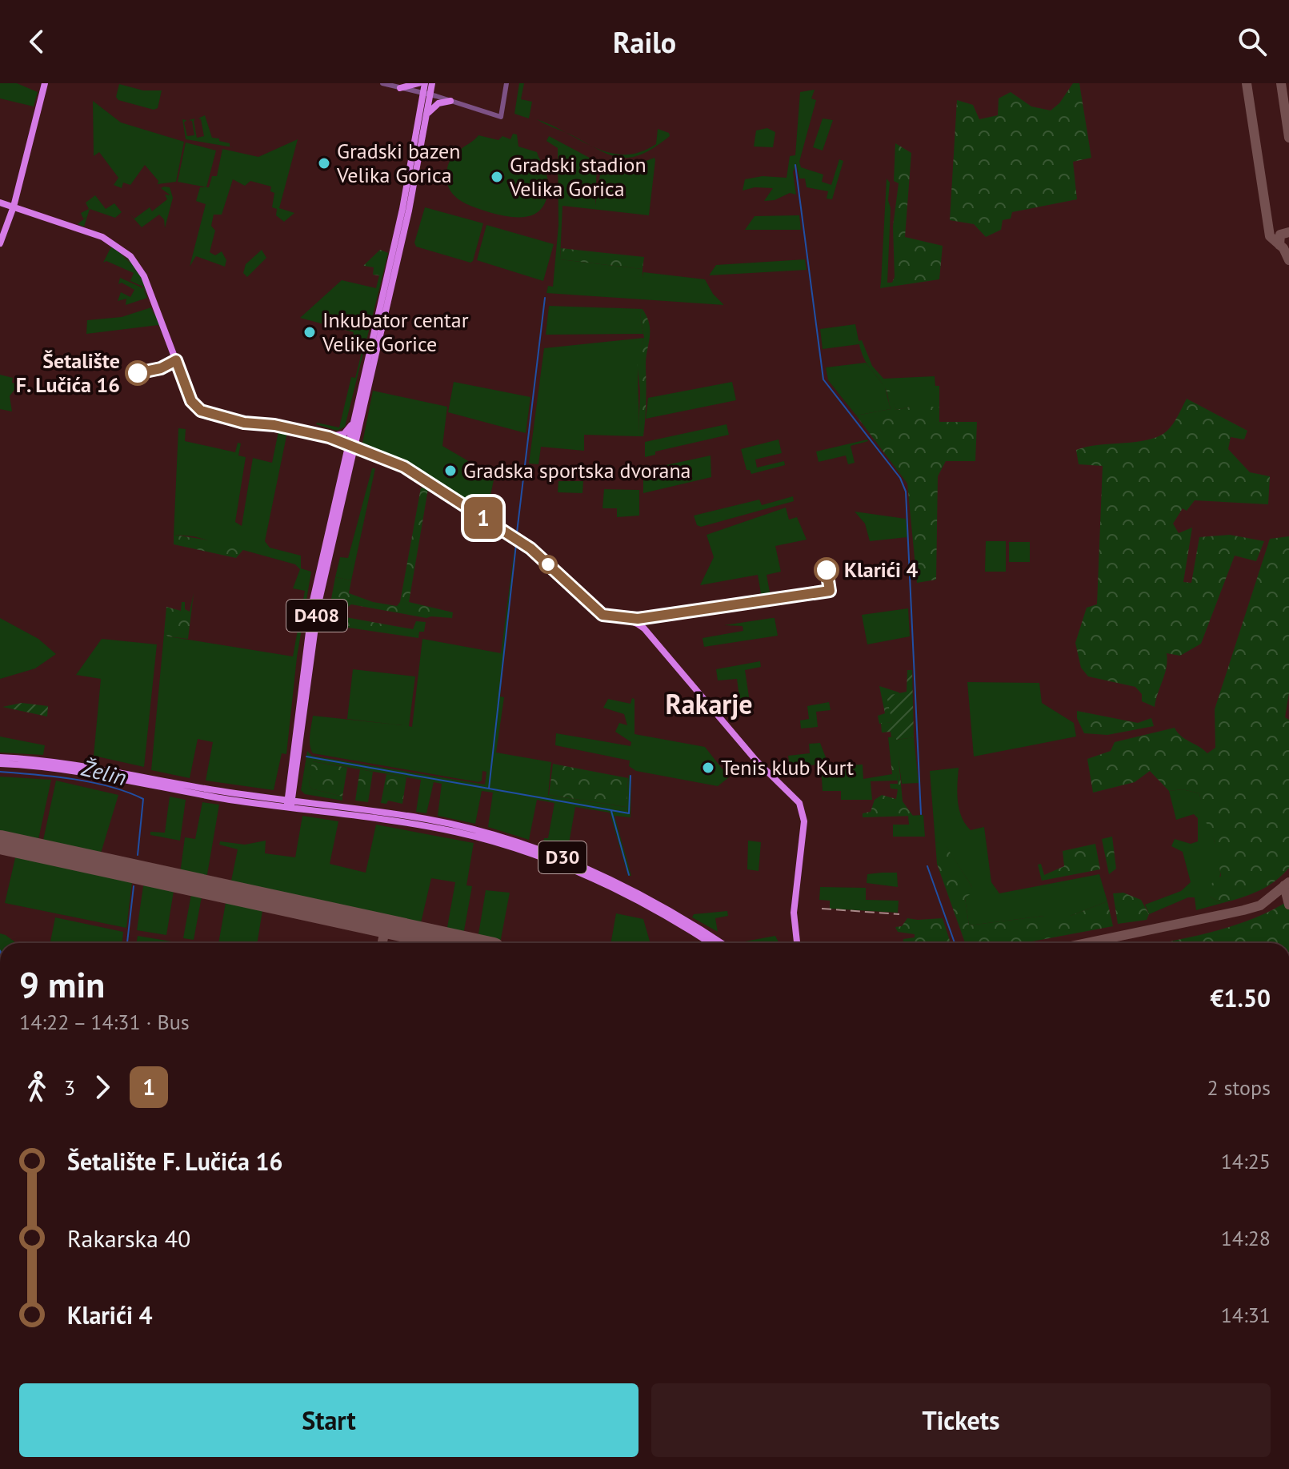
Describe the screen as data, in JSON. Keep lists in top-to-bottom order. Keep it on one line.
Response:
{"streets":{"main road":["D408","D30"]},"crossings":[["D408","D30"]],"districts":["Rakarje"],"water":["Želin"],"places":["Gradski bazen Velika Gorica","Gradski stadion Velika Gorica","Inkubator centar Velike Gorice","Šetalište F. Lučića 16","Gradska sportska dvorana","Klarići 4","Tenis klub Kurt"],"lines":["bus line 1"],"page":{"header":"Railo","on_map":"1","heading":["9 min","14:22 – 14:31 · Bus","€1.50"],"legs":["3","1","2 stops"],"list":[{"name":"Šetalište F. Lučića 16","value":"14:25"},{"name":"Rakarska 40","value":"14:28"},{"name":"Klarići 4","value":"14:31"}],"buttons":["Start","Tickets"]}}
